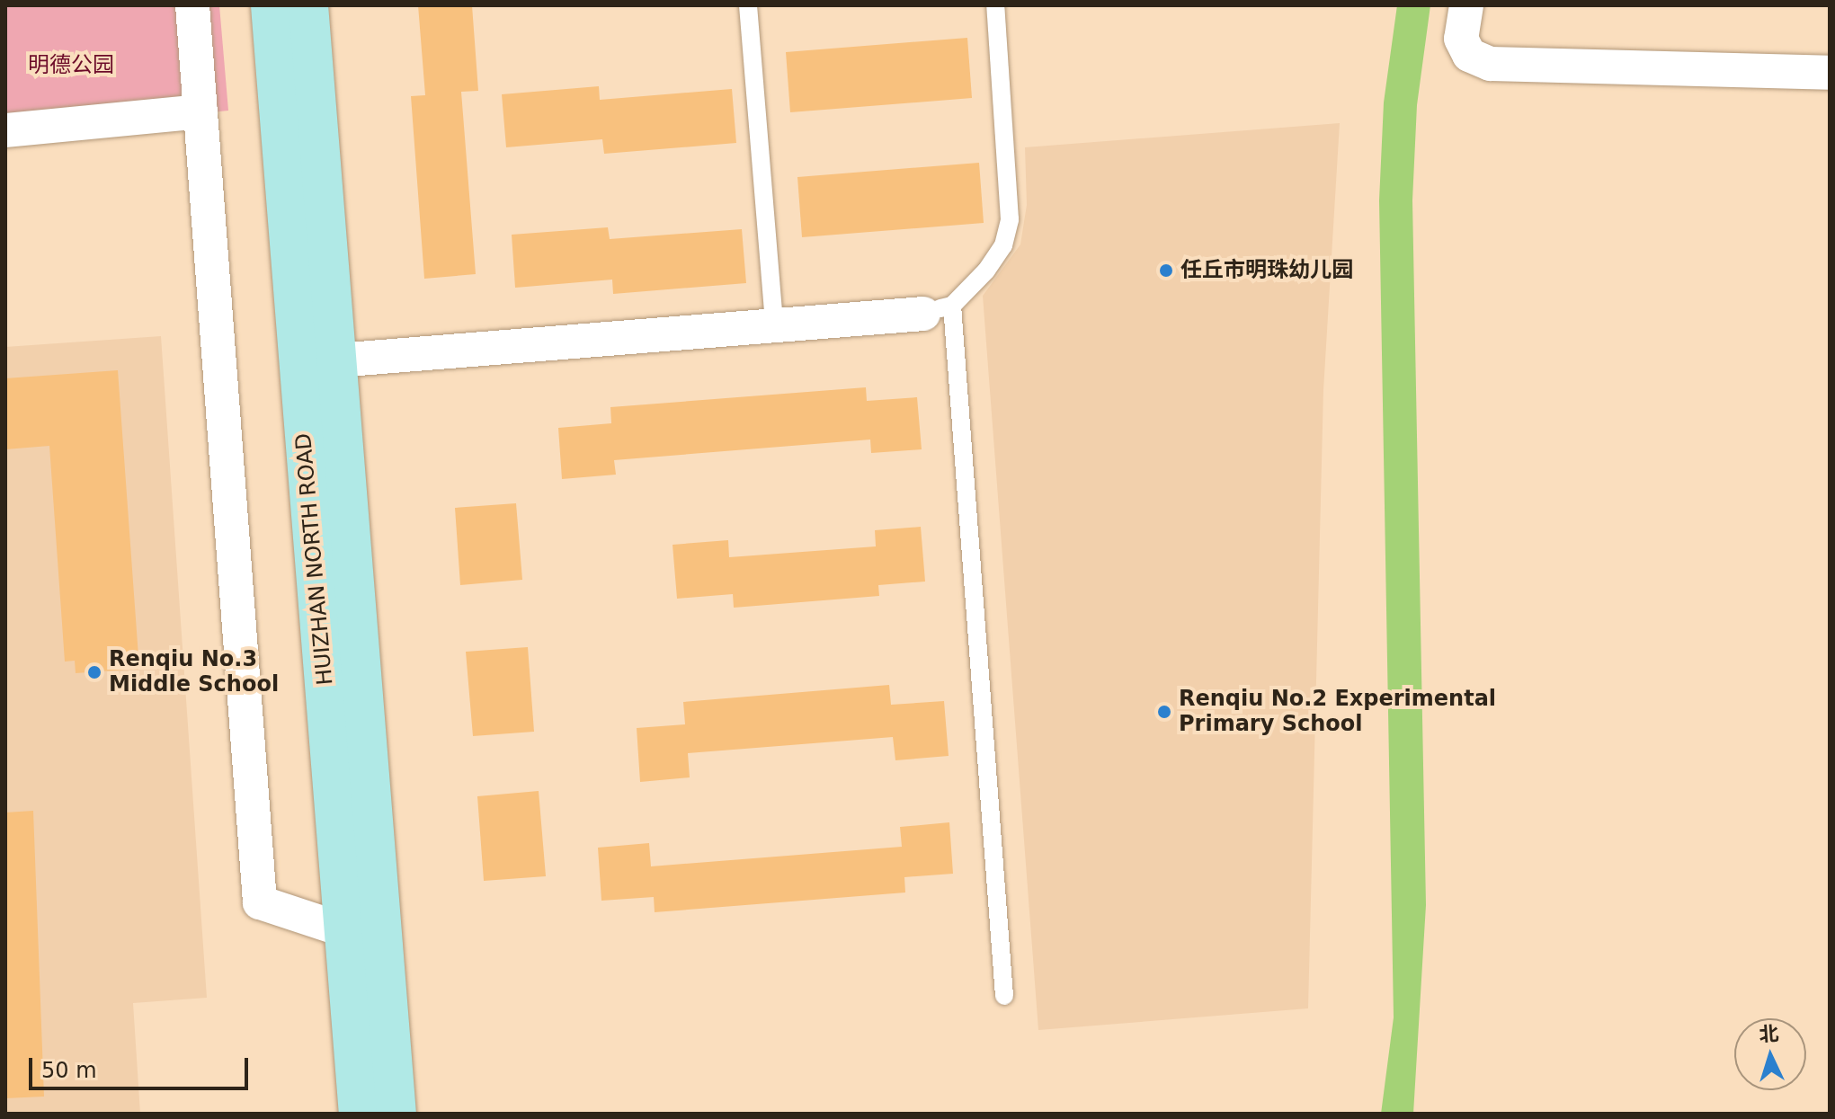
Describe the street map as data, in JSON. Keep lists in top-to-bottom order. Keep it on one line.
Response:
{"streets":{"main road":["HUIZHAN NORTH ROAD"]},"parks":["明德公园"],"places":["任丘市明珠幼儿园","Renqiu No.3 Middle School","Renqiu No.2 Experimental Primary School"],"scale_bar":"50 m","north":"top"}
